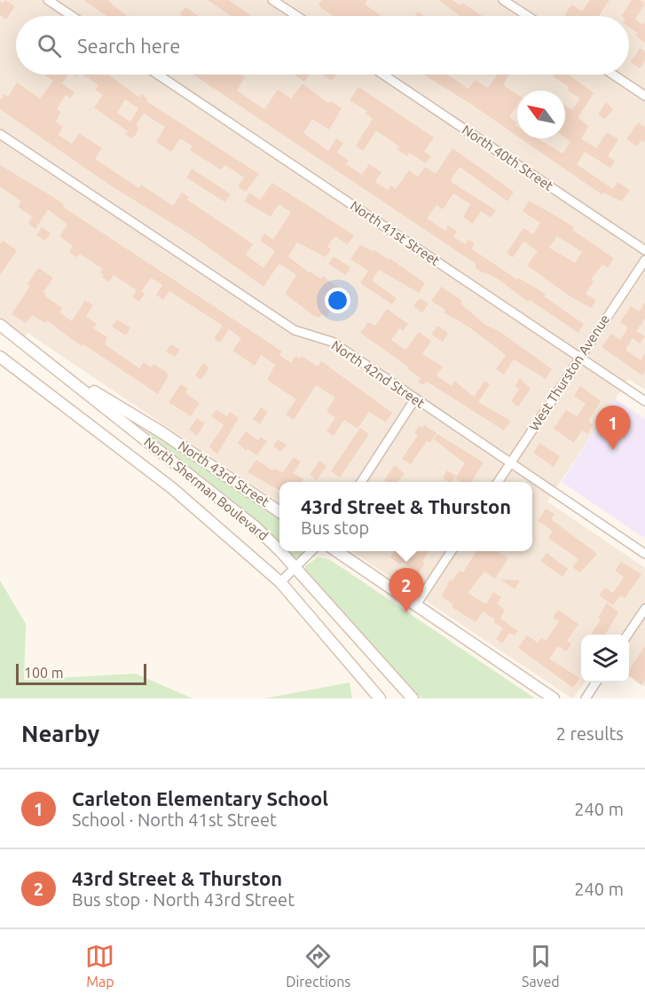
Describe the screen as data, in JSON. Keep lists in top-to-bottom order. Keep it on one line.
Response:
{"streets":{"main road":["North 43rd Street","North Sherman Boulevard"],"street":["North 40th Street","North 41st Street","West Thurston Avenue","North 42nd Street"]},"crossings":[["North 41st Street","West Thurston Avenue"],["West Thurston Avenue","North 42nd Street"],["North 43rd Street","North Sherman Boulevard"]],"scale_bar":"100 m","north":"top left","page":{"search":"Search here","pins":["1","2"],"popup":["43rd Street & Thurston","Bus stop"],"scale":"100 m","heading":["Nearby","2 results"],"list":[{"mark":"1","name":"Carleton Elementary School","note":"School · North 41st Street","value":"240 m"},{"mark":"2","name":"43rd Street & Thurston","note":"Bus stop · North 43rd Street","value":"240 m"}],"nav":["Map","Directions","Saved"]}}
